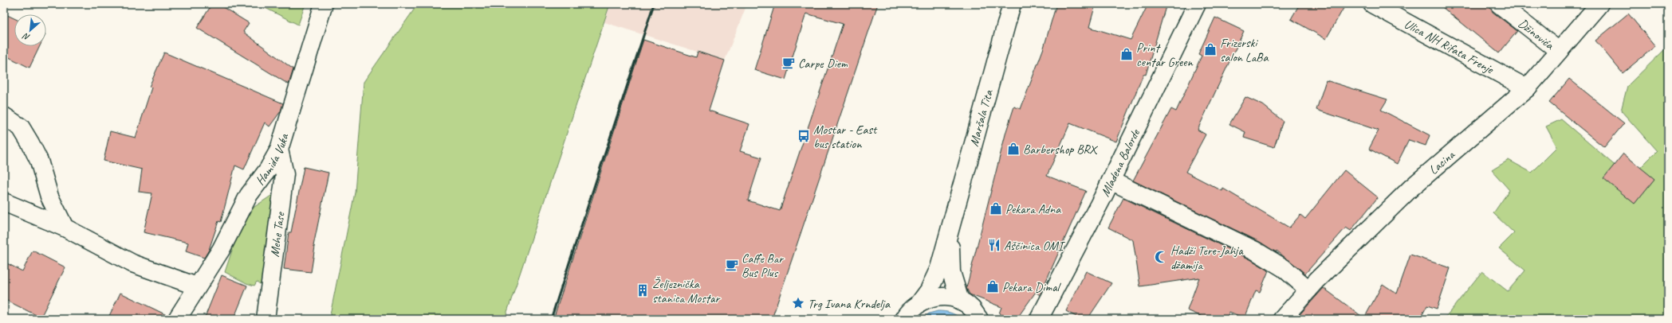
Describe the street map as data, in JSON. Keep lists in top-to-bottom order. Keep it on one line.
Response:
{"streets":{"street":["Džinovića","Ulica NH Rifata Frenje","Maršala Tita","Hamida Vuka","Lacina","Mladena Balorde","Mehe Tase"]},"crossings":[["Džinovića","Lacina"],["Ulica NH Rifata Frenje","Lacina"],["Hamida Vuka","Mehe Tase"]],"places":{"shop":["Frizerski salon LaBa","Print centar Green","Barbershop BRX","Pekara Adna","Pekara Dimal"],"cafe":["Carpe Diem","Caffe Bar Bus Plus"],"bus stop":["Mostar - East bus station"],"restaurant":["Aščinica OMI"],"mosque":["Hadži Tere-Jahja džamija"],"building":["Željeznička stanica Mostar"],"place":["Trg Ivana Krndelja"]},"north":"bottom left"}
